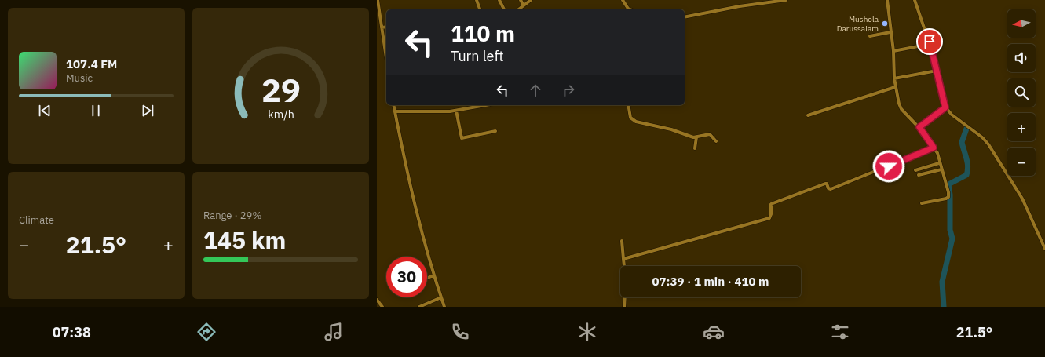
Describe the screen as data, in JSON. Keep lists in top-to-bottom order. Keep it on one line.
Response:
{"places":["Mushola Darussalam"],"north":"left","page":{"map_buttons":["+","−"],"turn":["110 m","Turn left"],"song":["107.4 FM","Music"],"tile":["Climate",["Range · 29%","145 km"]],"heat":["−","21.5°","+"],"limit":"30","trip":"07:39 · 1 min · 410 m","tabs":["07:38","21.5°"],"gauge":["29","km/h"]}}
